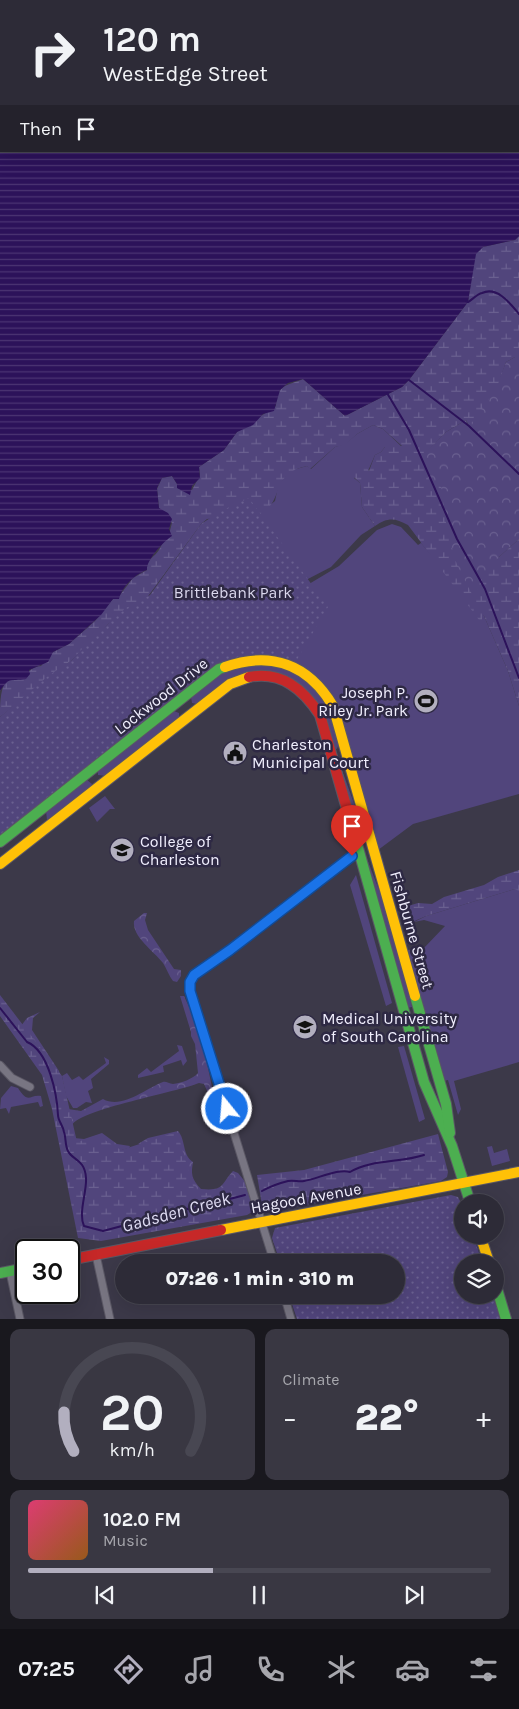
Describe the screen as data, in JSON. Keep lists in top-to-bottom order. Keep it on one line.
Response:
{"streets":{"main road":["Lockwood Drive","Fishburne Street","Hagood Avenue"]},"crossings":[["Lockwood Drive","Fishburne Street"],["Fishburne Street","Hagood Avenue"]],"water":["Gadsden Creek"],"parks":["Brittlebank Park"],"places":{"sports":["Joseph P. Riley Jr. Park"],"public building":["Charleston Municipal Court"],"school or university":["College of Charleston","Medical University of South Carolina"]},"page":{"turn":["120 m","WestEdge Street"],"then":"Then","limit":"30","trip":"07:26 · 1 min · 310 m","tile":"Climate","heat":["−","22°","+"],"song":["102.0 FM","Music"],"tabs":"07:25","gauge":["20","km/h"]}}
